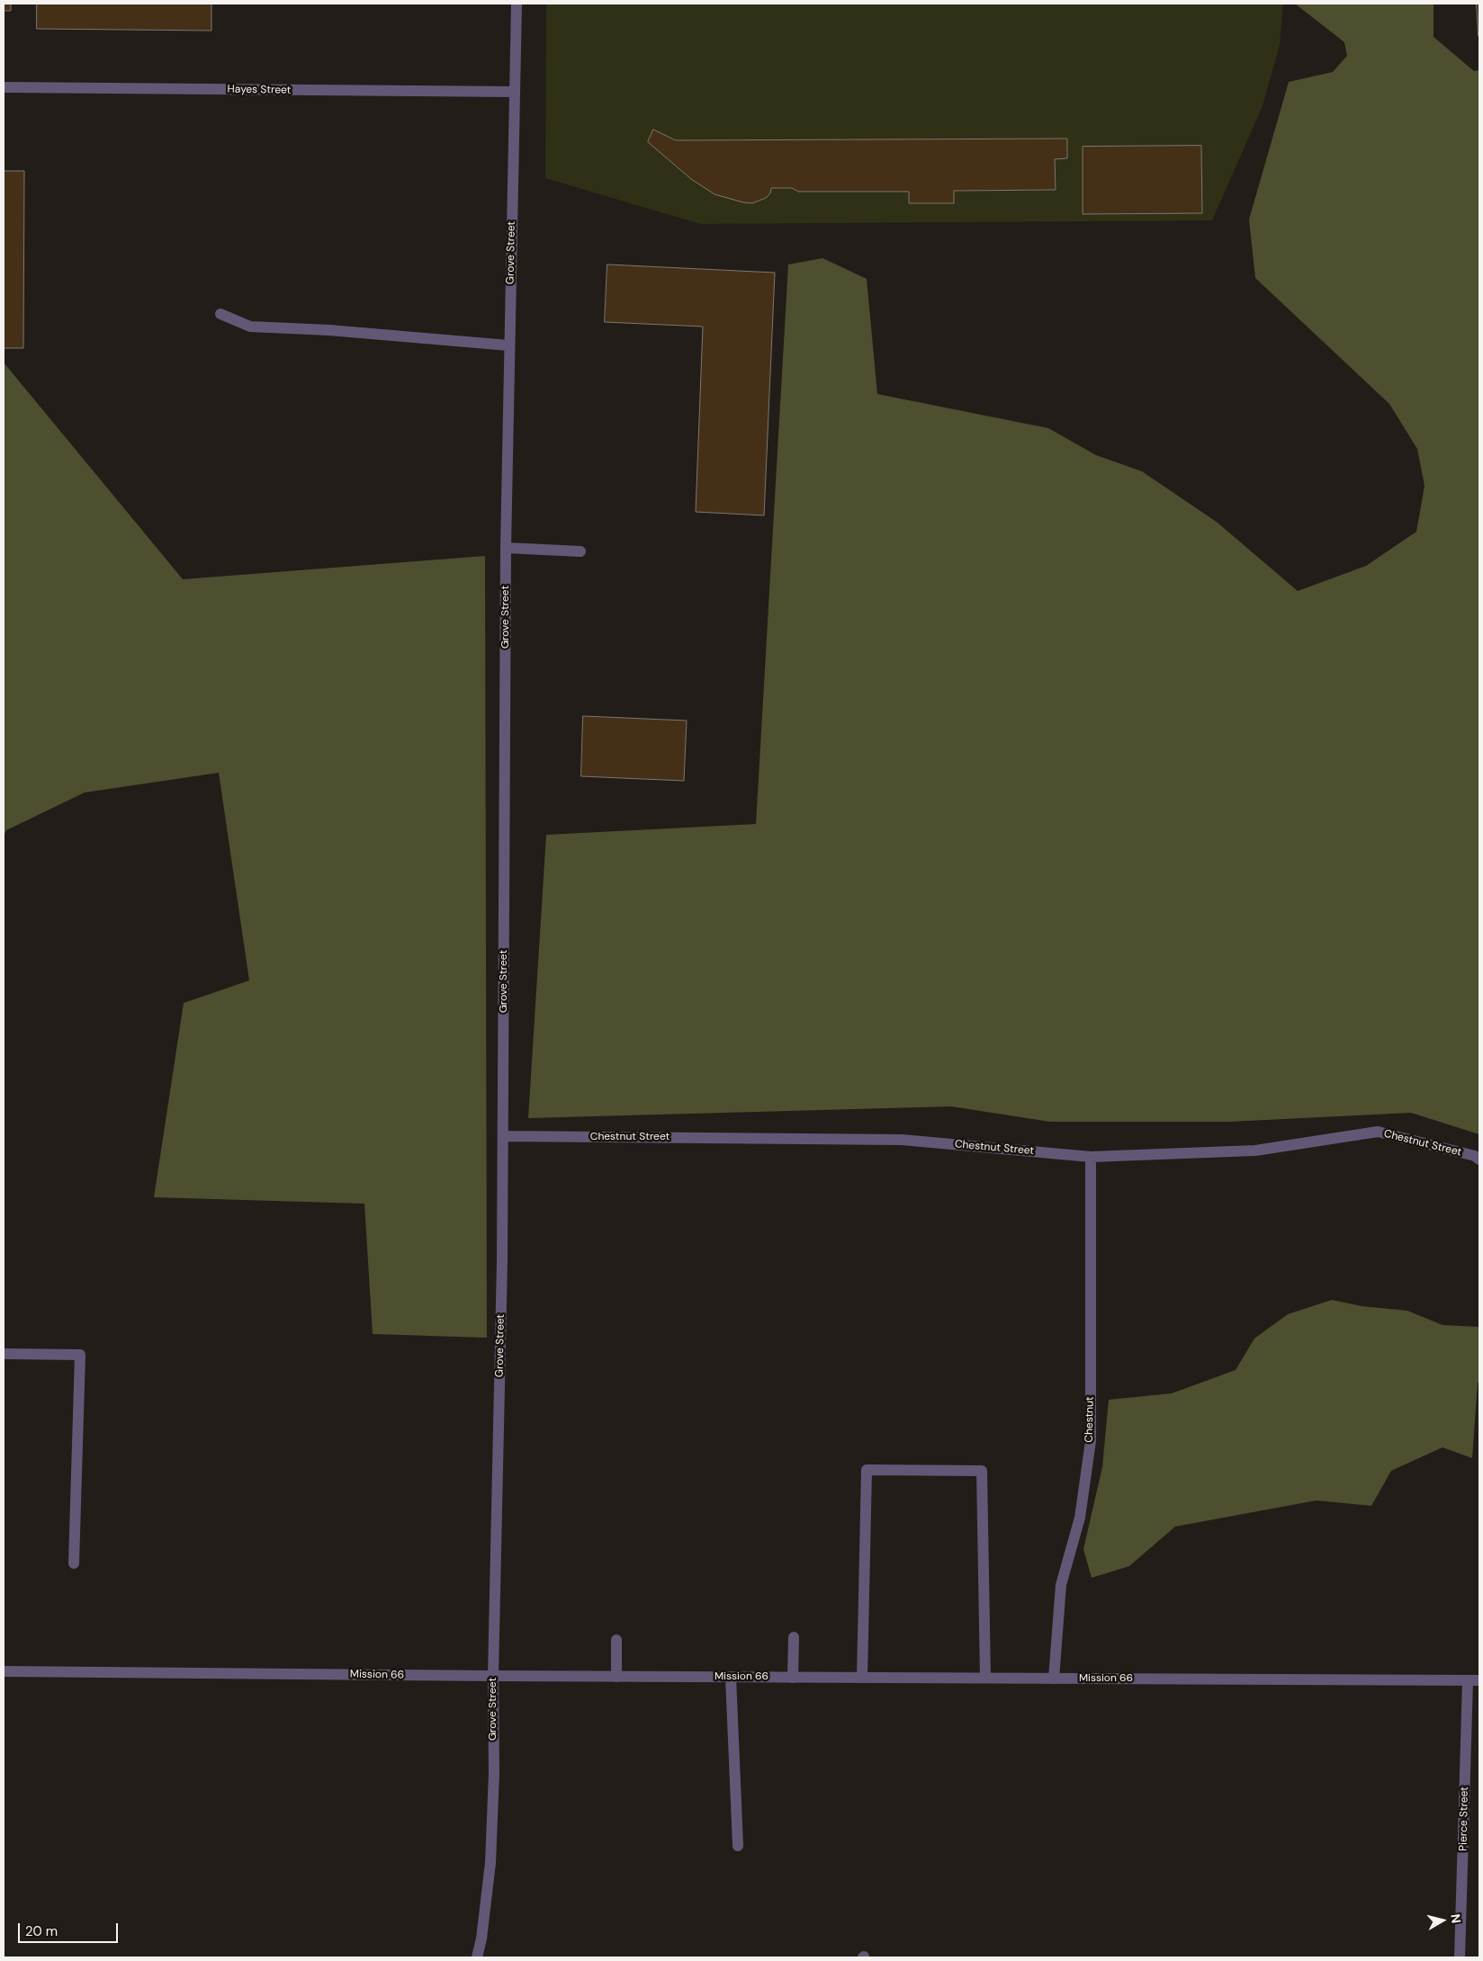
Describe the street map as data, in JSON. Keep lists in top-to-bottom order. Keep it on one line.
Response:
{"streets":{"street":["Hayes Street","Grove Street","Chestnut Street","Chestnut","Mission 66","Pierce Street"]},"crossings":[["Hayes Street","Grove Street"],["Grove Street","Chestnut Street"],["Grove Street","Mission 66"],["Chestnut Street","Chestnut"],["Chestnut","Mission 66"],["Mission 66","Pierce Street"]],"scale_bar":"20 m","north":"right"}
